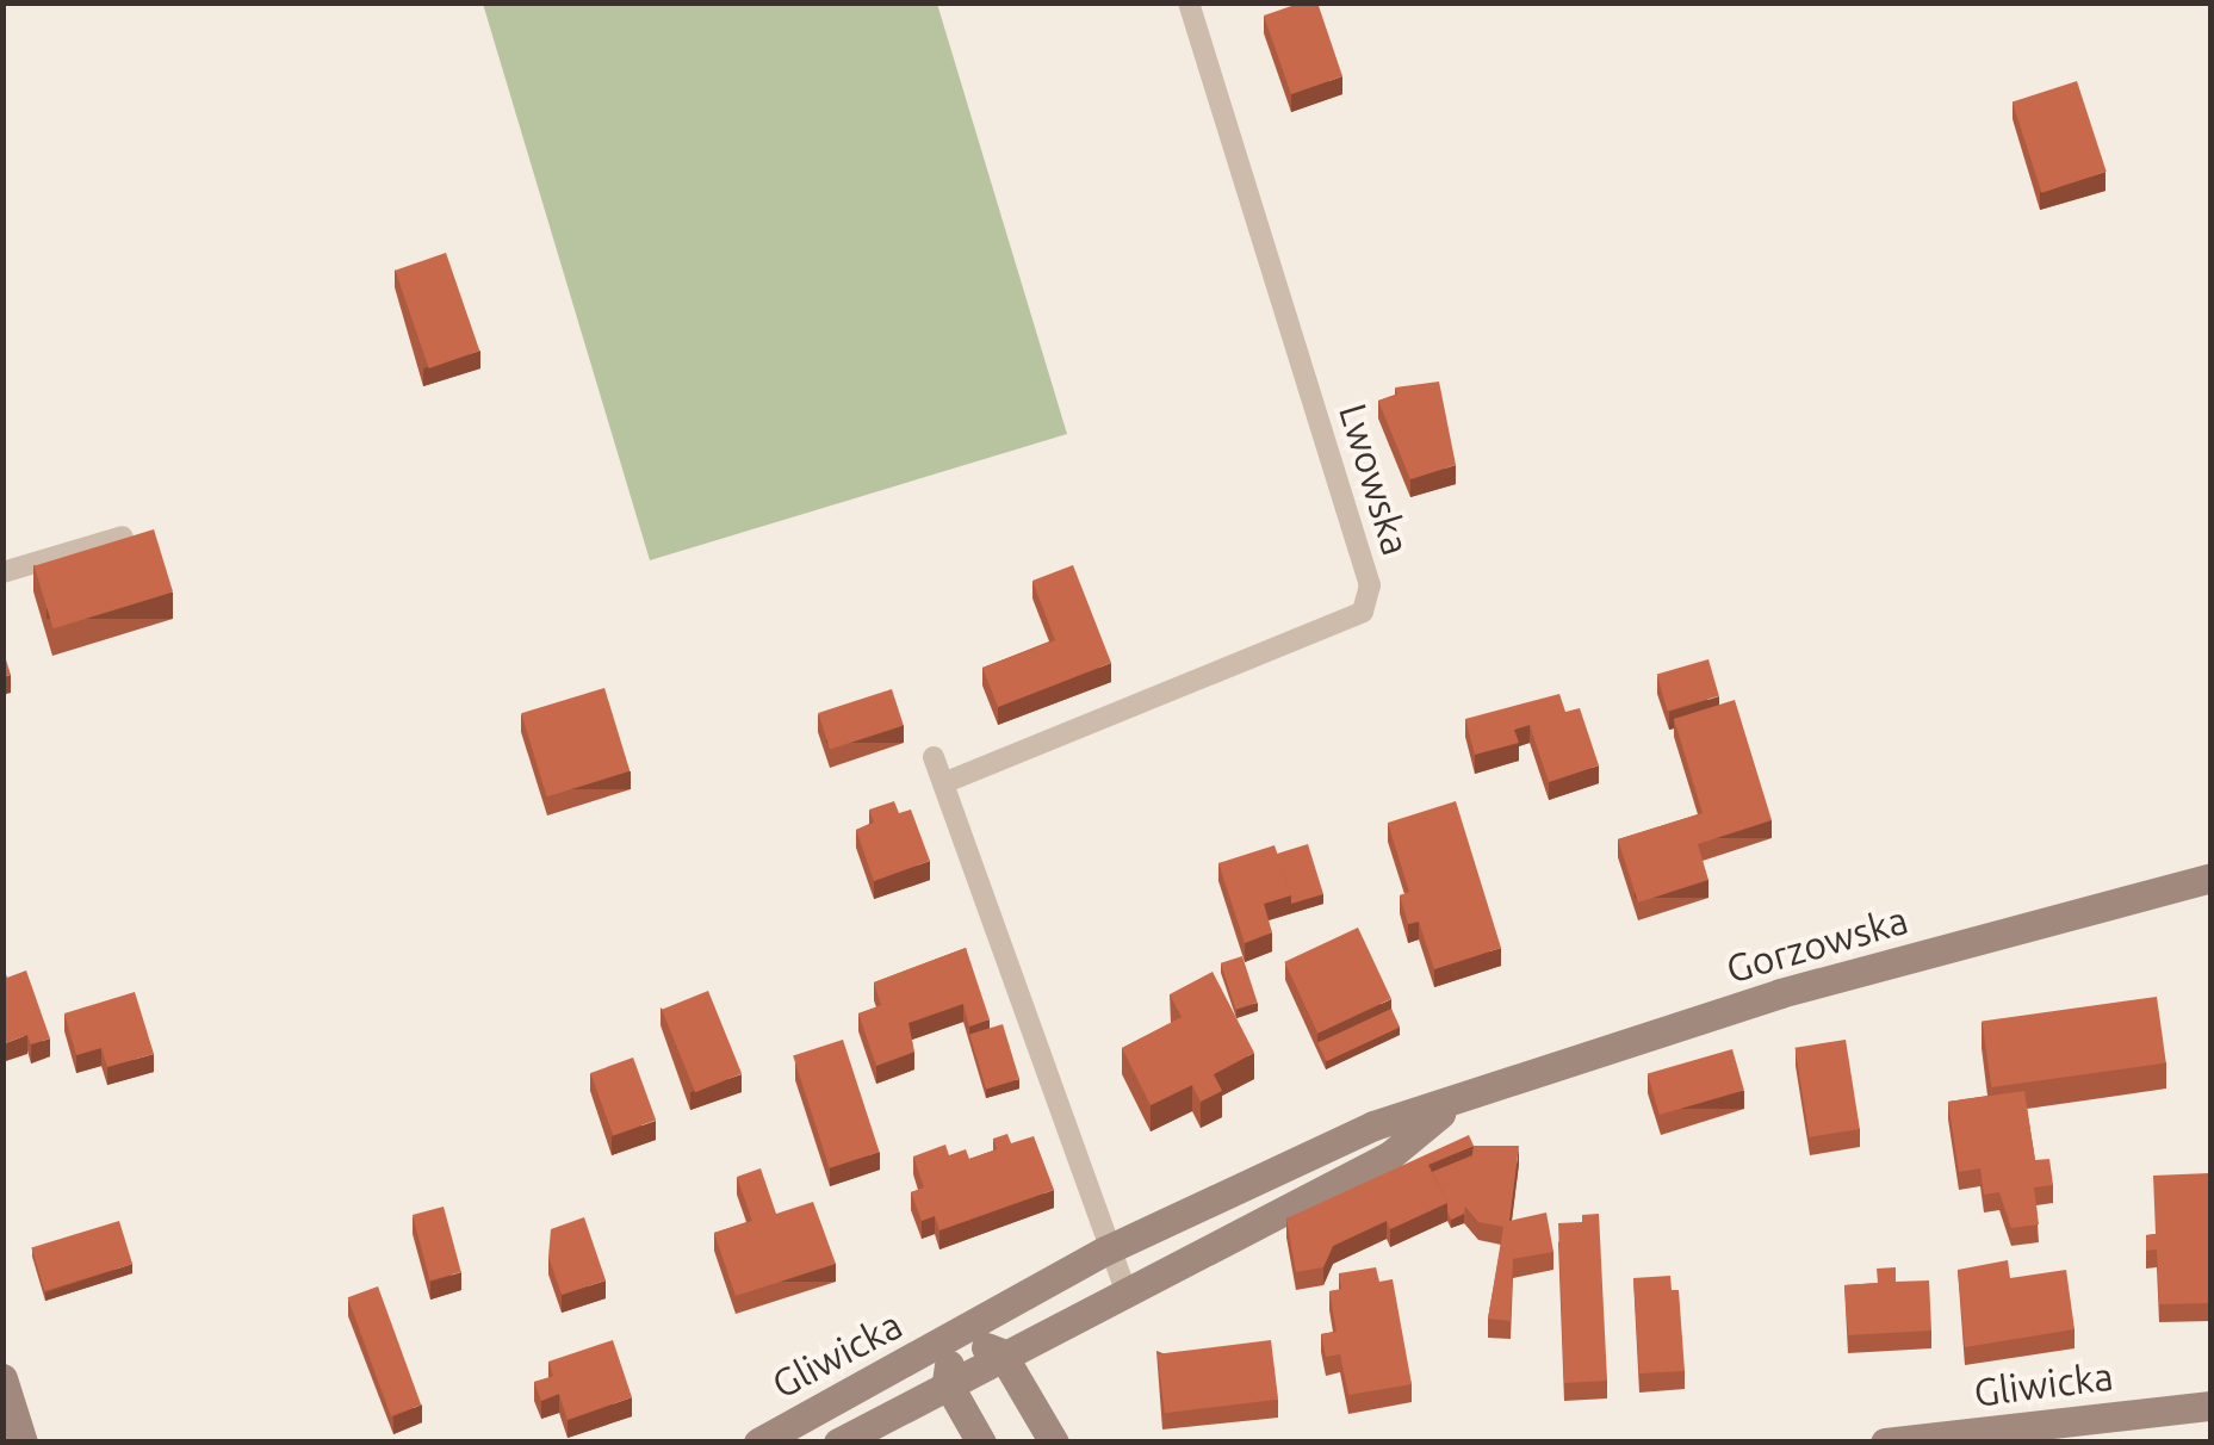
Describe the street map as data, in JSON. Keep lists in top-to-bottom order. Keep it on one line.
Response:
{"streets":{"main road":["Gorzowska","Gliwicka"],"lane":["Lwowska"]},"crossings":[["Gorzowska","Gliwicka"]]}
